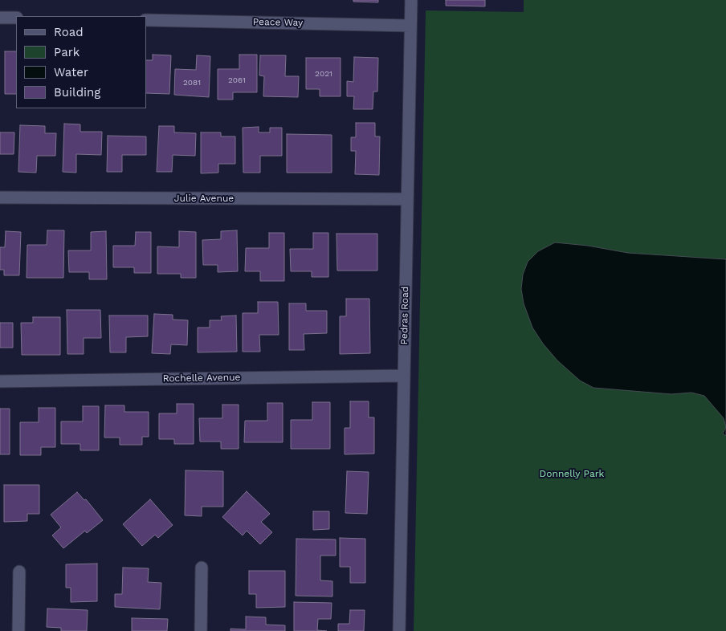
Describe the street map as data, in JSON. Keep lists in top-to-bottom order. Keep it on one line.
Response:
{"streets":{"street":["Peace Way","Julie Avenue","Pedras Road","Rochelle Avenue"]},"crossings":[["Peace Way","Pedras Road"],["Julie Avenue","Pedras Road"],["Pedras Road","Rochelle Avenue"]],"parks":["Donnelly Park"],"house_numbers":["2021","2061","2081"],"legend":["Road","Park","Water","Building"]}
